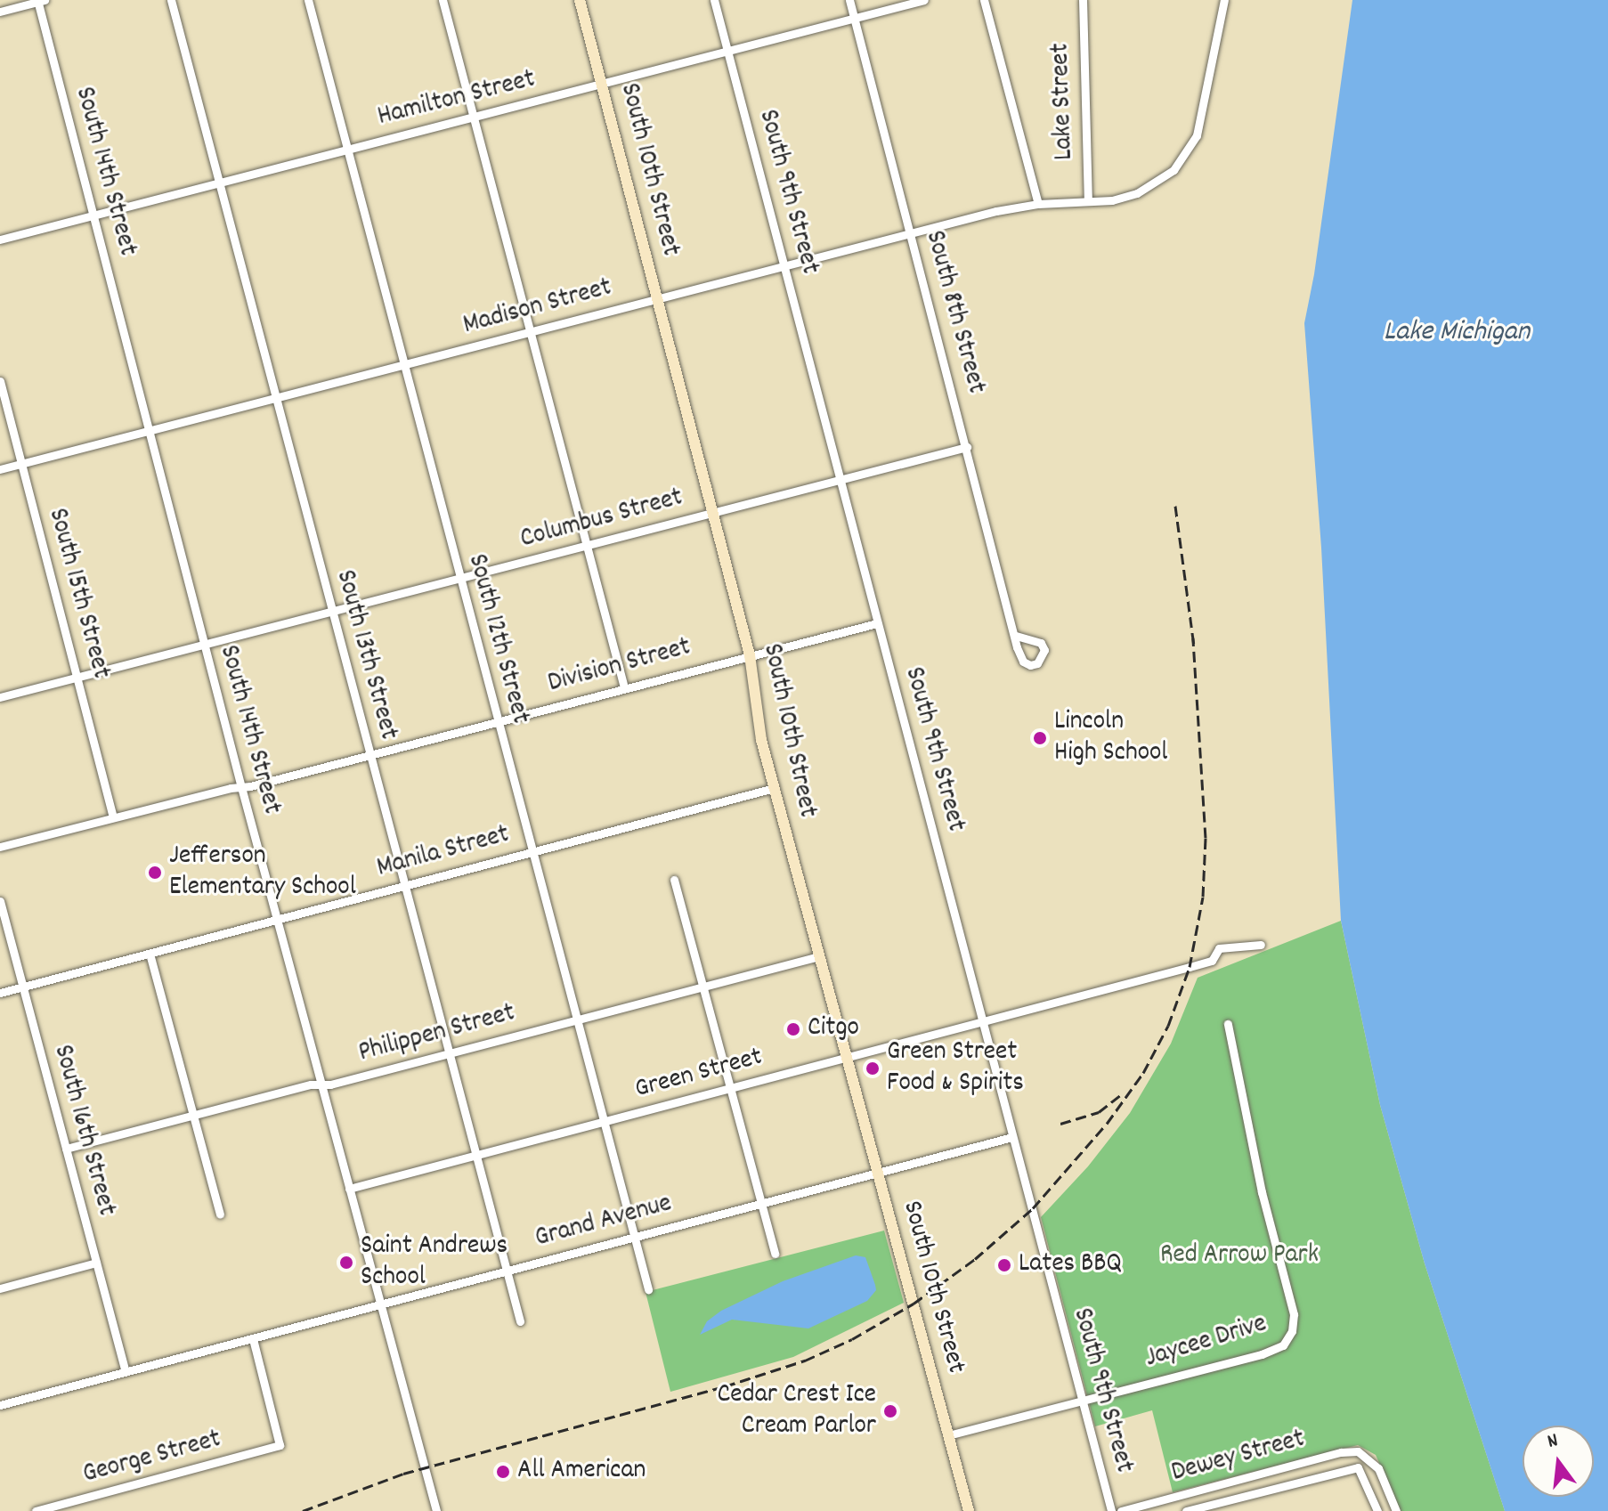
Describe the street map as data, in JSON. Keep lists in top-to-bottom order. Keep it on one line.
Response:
{"streets":{"street":["Hamilton Street","Lake Street","South 10th Street","South 14th Street","South 9th Street","Madison Street","South 8th Street","Columbus Street","South 15th Street","South 12th Street","South 13th Street","Division Street","Manila Street","Philippen Street","Green Street","South 16th Street","Grand Avenue","Jaycee Drive","Dewey Street","George Street"]},"crossings":[["Hamilton Street","South 10th Street"],["Hamilton Street","South 14th Street"],["Hamilton Street","South 9th Street"],["Hamilton Street","South 8th Street"],["Hamilton Street","South 12th Street"],["Hamilton Street","South 13th Street"],["Lake Street","Madison Street"],["South 10th Street","Madison Street"],["South 10th Street","Columbus Street"],["South 10th Street","Division Street"],["South 10th Street","Manila Street"],["South 10th Street","Philippen Street"],["South 10th Street","Green Street"],["South 10th Street","Grand Avenue"],["South 10th Street","Jaycee Drive"],["South 14th Street","Madison Street"],["South 14th Street","Columbus Street"],["South 14th Street","Division Street"],["South 14th Street","Manila Street"],["South 14th Street","Philippen Street"],["South 14th Street","Green Street"],["South 14th Street","Grand Avenue"],["South 9th Street","Madison Street"],["South 9th Street","Columbus Street"],["South 9th Street","Division Street"],["South 9th Street","Green Street"],["South 9th Street","Grand Avenue"],["South 9th Street","Jaycee Drive"],["Madison Street","South 8th Street"],["Madison Street","South 15th Street"],["Madison Street","South 12th Street"],["Madison Street","South 13th Street"],["South 8th Street","Columbus Street"],["Columbus Street","South 15th Street"],["Columbus Street","South 12th Street"],["Columbus Street","South 13th Street"],["South 15th Street","Division Street"],["South 12th Street","Division Street"],["South 12th Street","Manila Street"],["South 12th Street","Philippen Street"],["South 12th Street","Green Street"],["South 12th Street","Grand Avenue"],["South 13th Street","Division Street"],["South 13th Street","Manila Street"],["South 13th Street","Philippen Street"],["South 13th Street","Green Street"],["South 13th Street","Grand Avenue"],["Manila Street","South 16th Street"],["Philippen Street","South 16th Street"],["South 16th Street","Grand Avenue"],["Grand Avenue","George Street"]],"water":["Lake Michigan"],"parks":["Red Arrow Park"],"places":["Lincoln High School","Jefferson Elementary School","Citgo","Green Street Food & Spirits","Saint Andrews School","Lates BBQ","Cedar Crest Ice Cream Parlor","All American"],"north":"top"}
